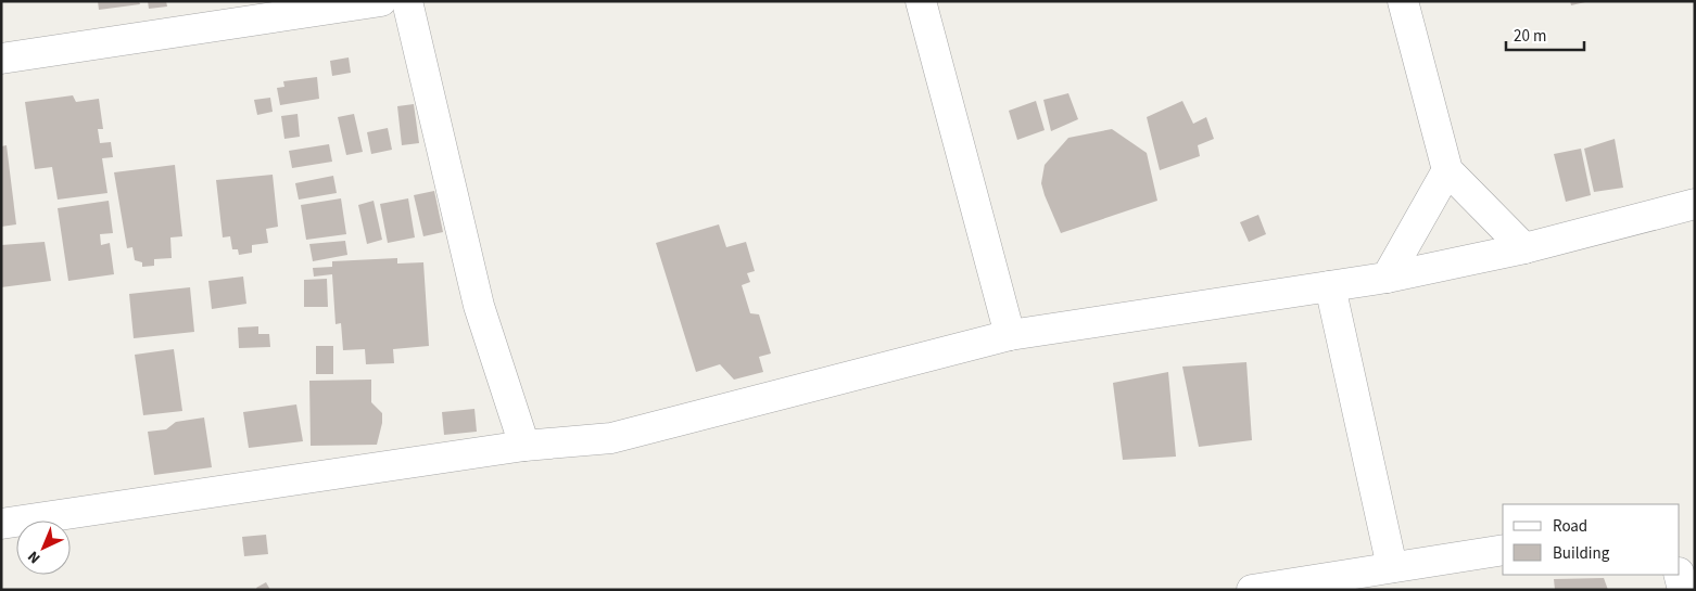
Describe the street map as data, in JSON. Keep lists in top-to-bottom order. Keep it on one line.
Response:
{"legend":["Road","Building"],"scale_bar":"20 m","north":"bottom left"}
